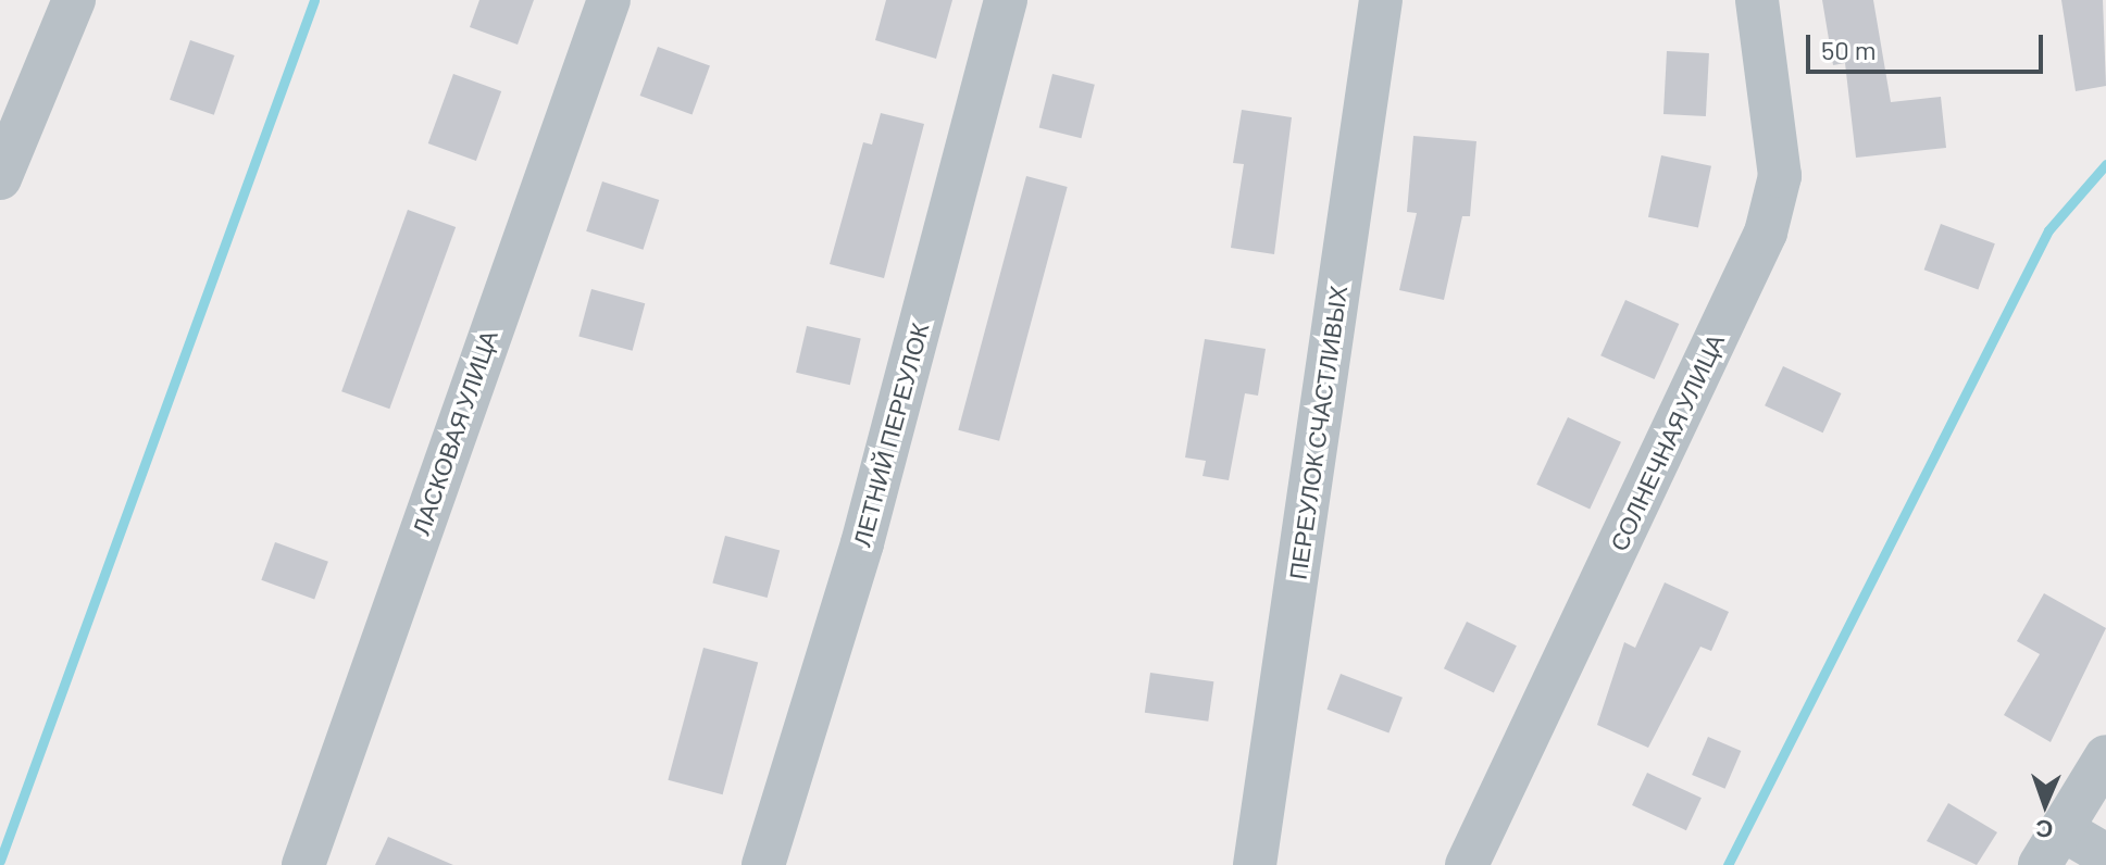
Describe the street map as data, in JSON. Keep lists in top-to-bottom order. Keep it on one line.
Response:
{"streets":{"street":["ЛАСКОВАЯ УЛИЦА","ПЕРЕУЛОК СЧАСТЛИВЫХ","ЛЕТНИЙ ПЕРЕУЛОК","СОЛНЕЧНАЯ УЛИЦА"]},"scale_bar":"50 m","north":"bottom"}
